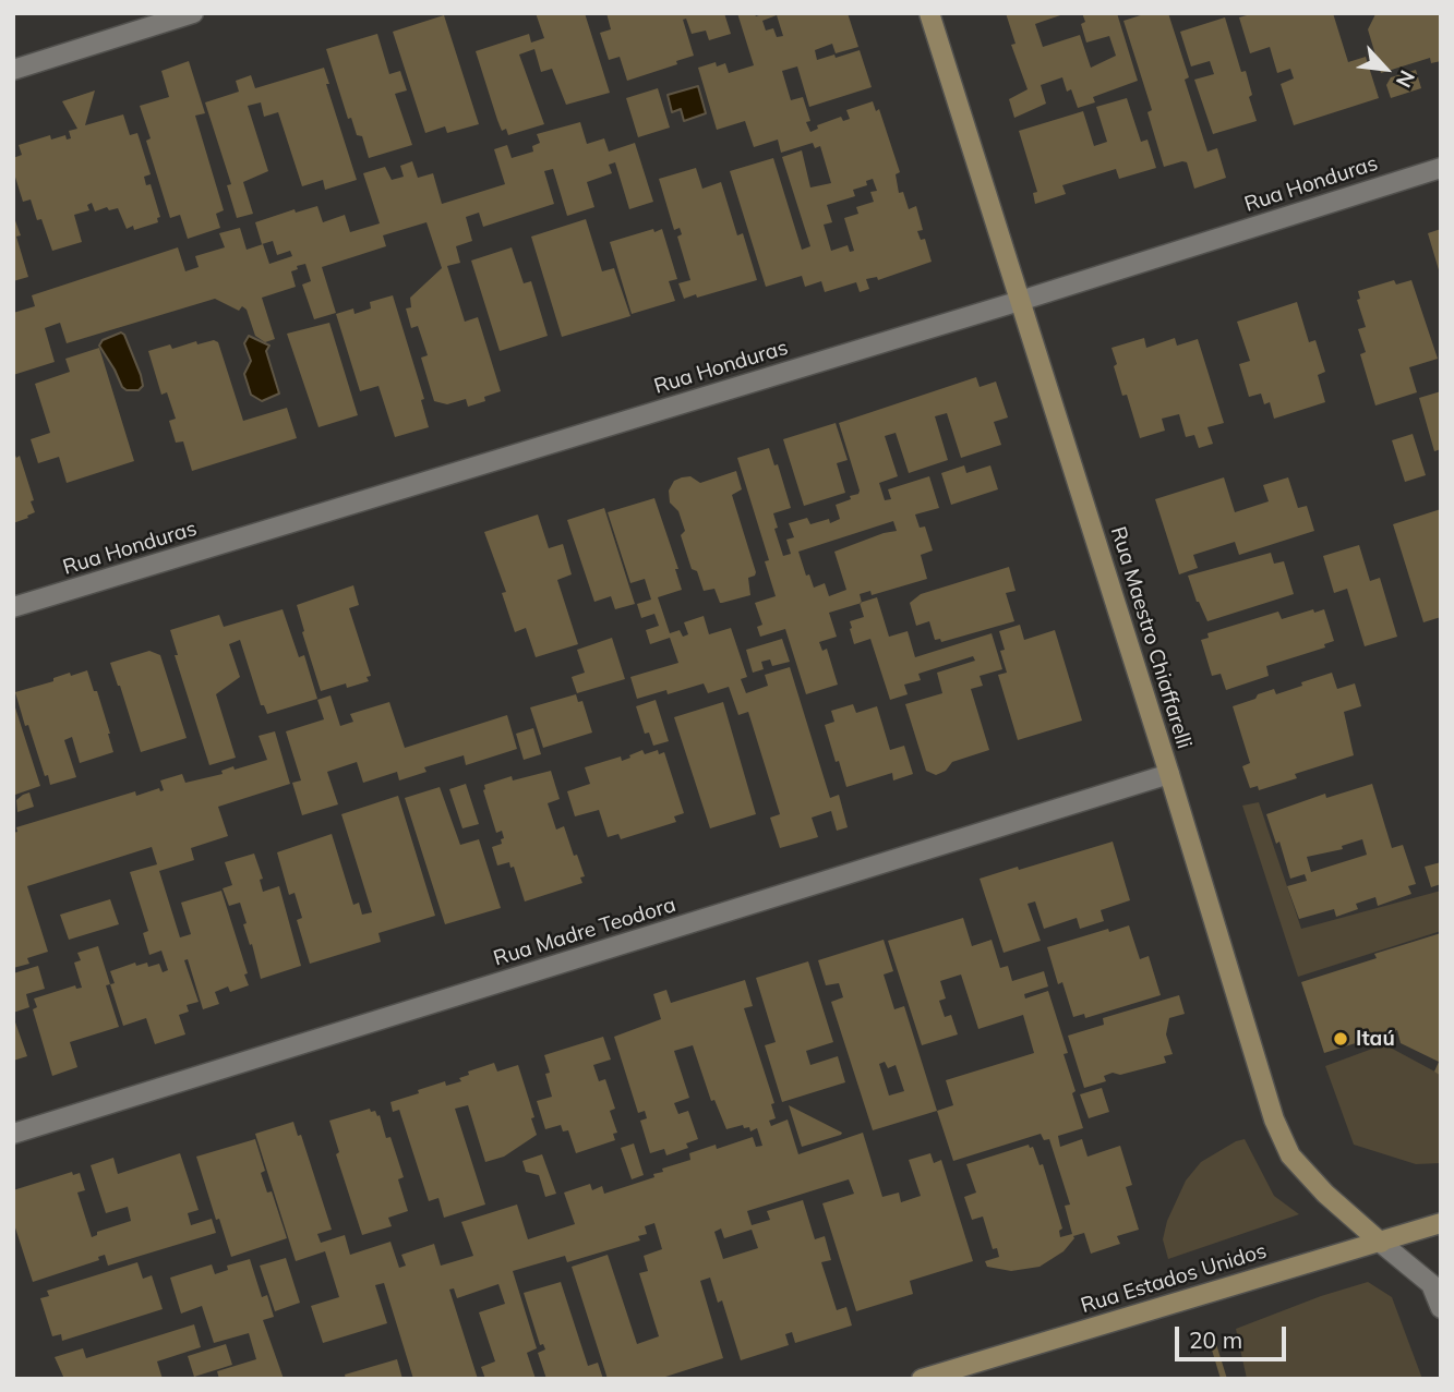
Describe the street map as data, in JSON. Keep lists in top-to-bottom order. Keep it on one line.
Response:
{"streets":{"street":["Rua Honduras","Rua Maestro Chiaffarelli","Rua Madre Teodora","Rua Estados Unidos"]},"crossings":[["Rua Honduras","Rua Maestro Chiaffarelli"],["Rua Maestro Chiaffarelli","Rua Madre Teodora"],["Rua Maestro Chiaffarelli","Rua Estados Unidos"]],"places":["Itaú"],"scale_bar":"20 m","north":"bottom right"}
